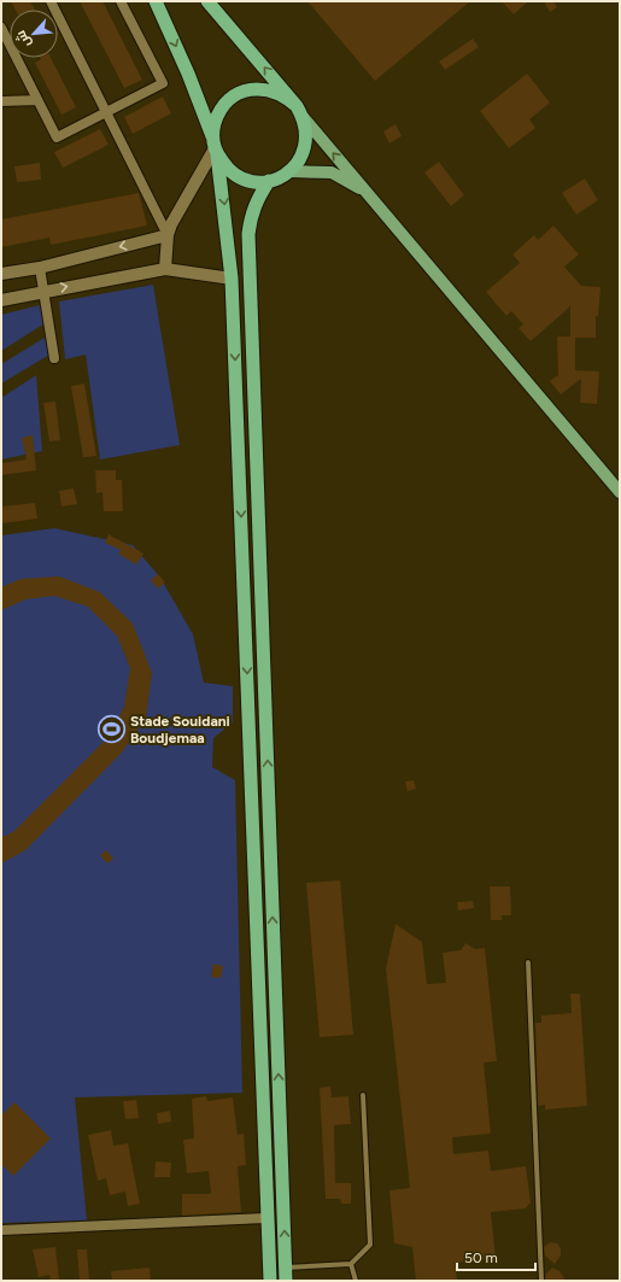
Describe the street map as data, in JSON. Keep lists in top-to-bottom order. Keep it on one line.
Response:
{"places":{"sports":["Stade Souidani Boudjemaa"]},"scale_bar":"50 m","north":"bottom left"}
